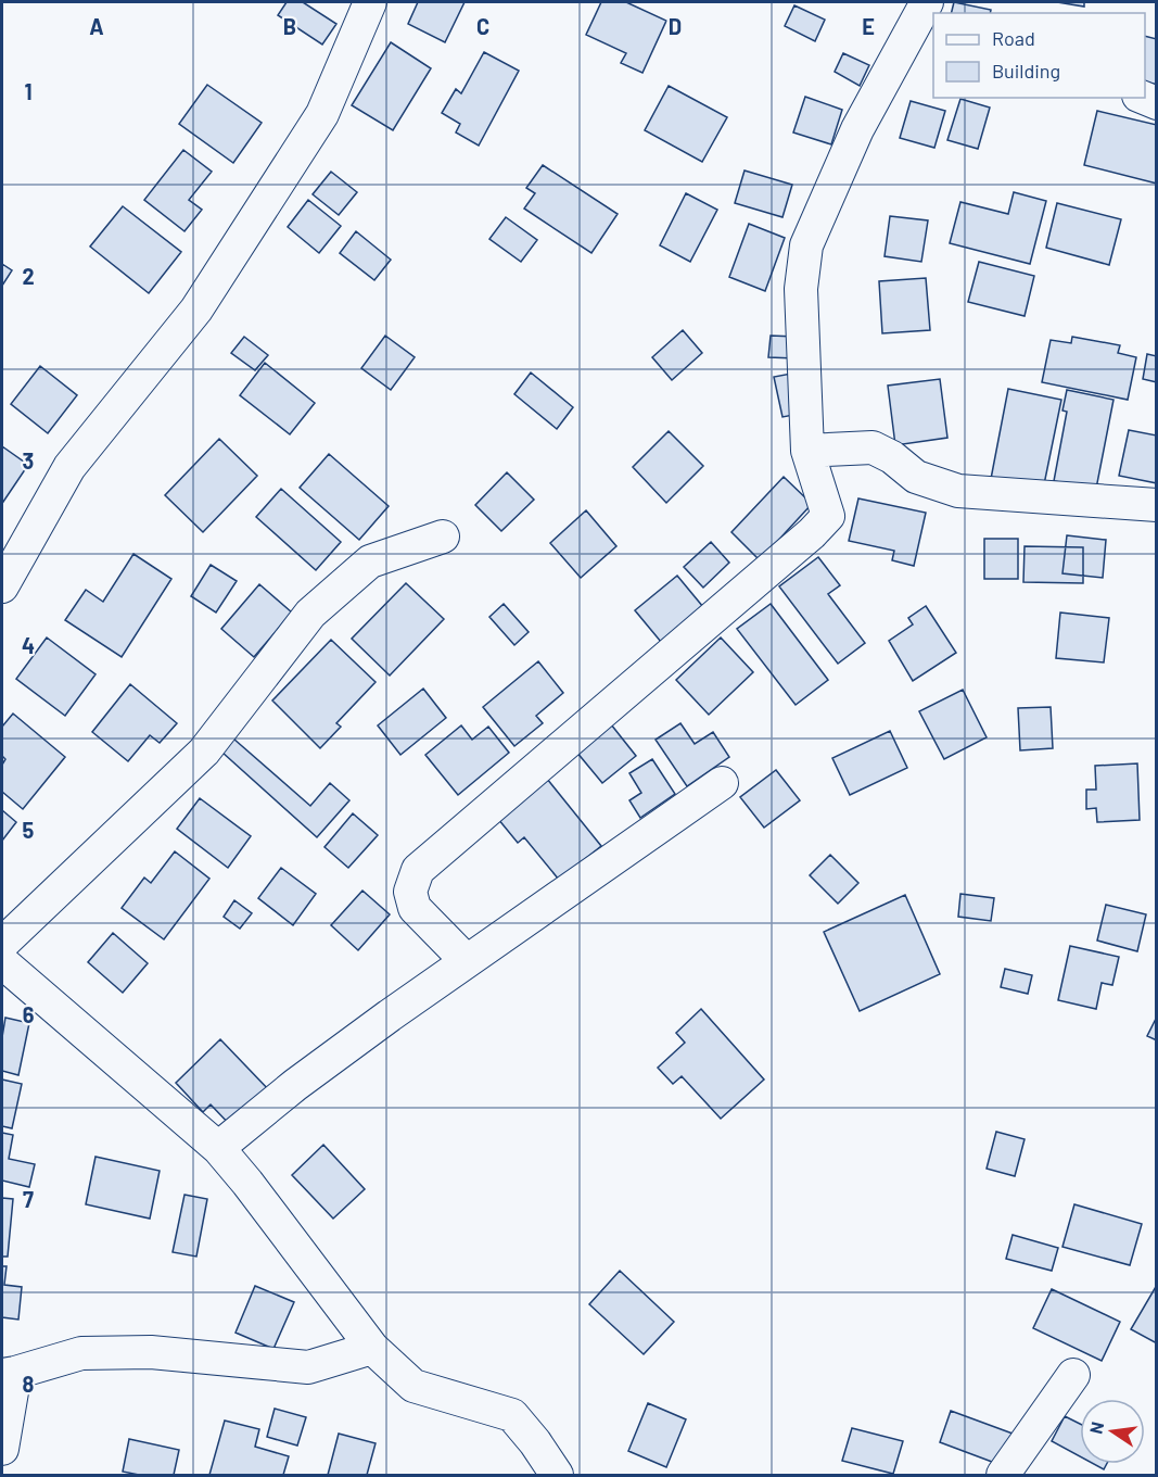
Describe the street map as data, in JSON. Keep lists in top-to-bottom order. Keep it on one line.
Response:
{"legend":["Road","Building"],"north":"left","grid":{"columns":["A","B","C","D","E"],"rows":["1","2","3","4","5","6","7","8"]}}
